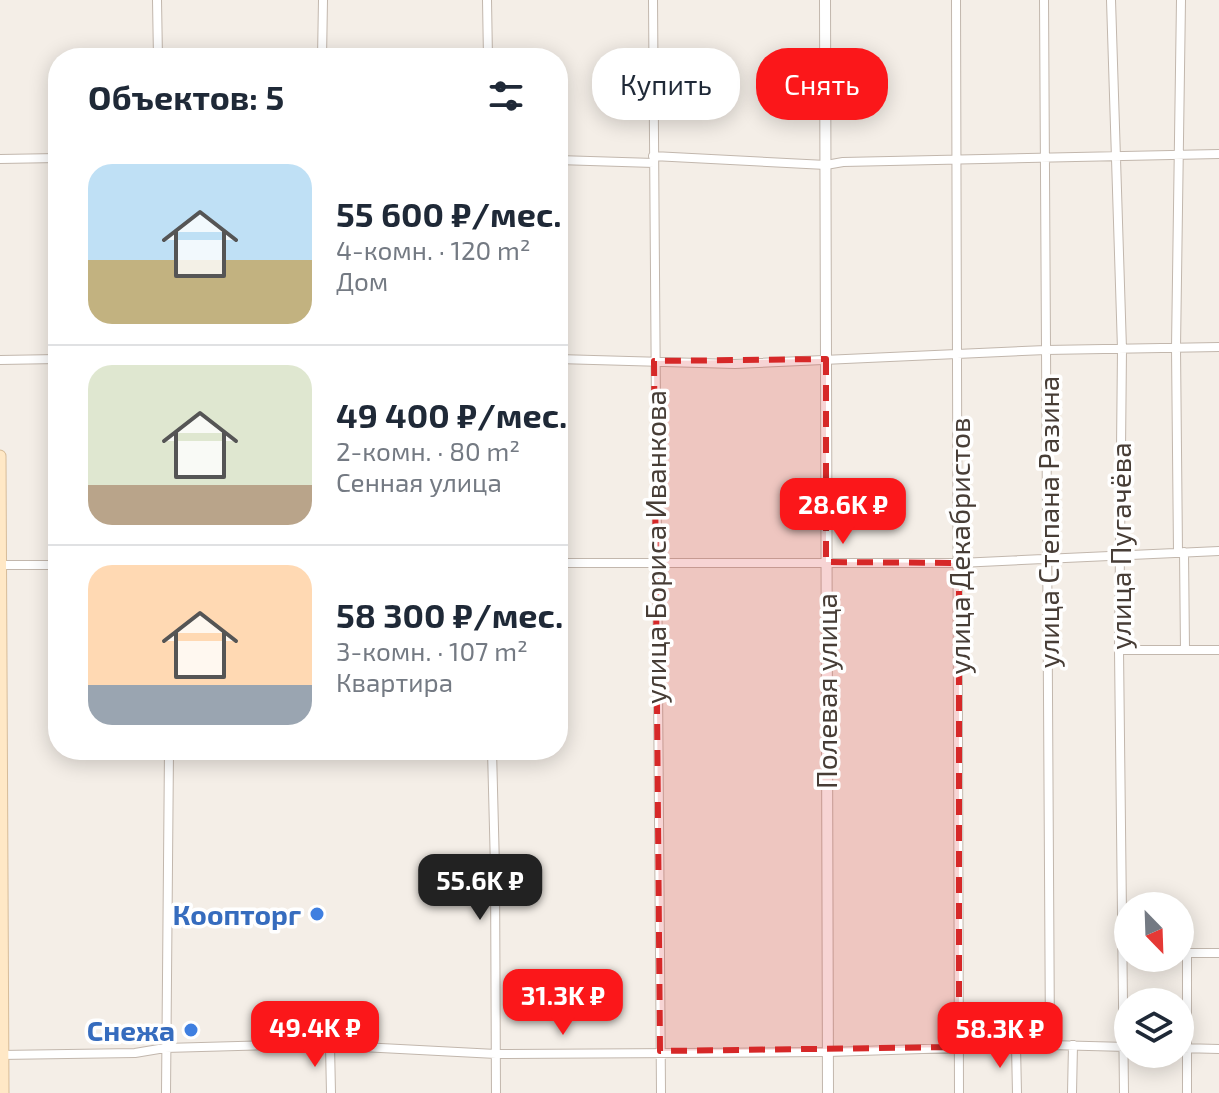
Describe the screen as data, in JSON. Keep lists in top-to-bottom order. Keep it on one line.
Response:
{"streets":{"street":["улица Степана Разина","улица Декабристов","улица Пугачёва","улица Бориса Иванкова","Полевая улица"]},"places":["Коопторг","Снежа"],"north":"bottom right","page":{"chip":["Купить","Снять"],"heading":"Объектов: 5","list":[{"name":"55 600 ₽/мес.","note":"4-комн. · 120 m² · Дом"},{"name":"49 400 ₽/мес.","note":"2-комн. · 80 m² · Сенная улица"},{"name":"58 300 ₽/мес.","note":"3-комн. · 107 m² · Квартира"}],"price":["28.6K ₽","55.6K ₽","31.3K ₽","49.4K ₽","58.3K ₽"]}}
